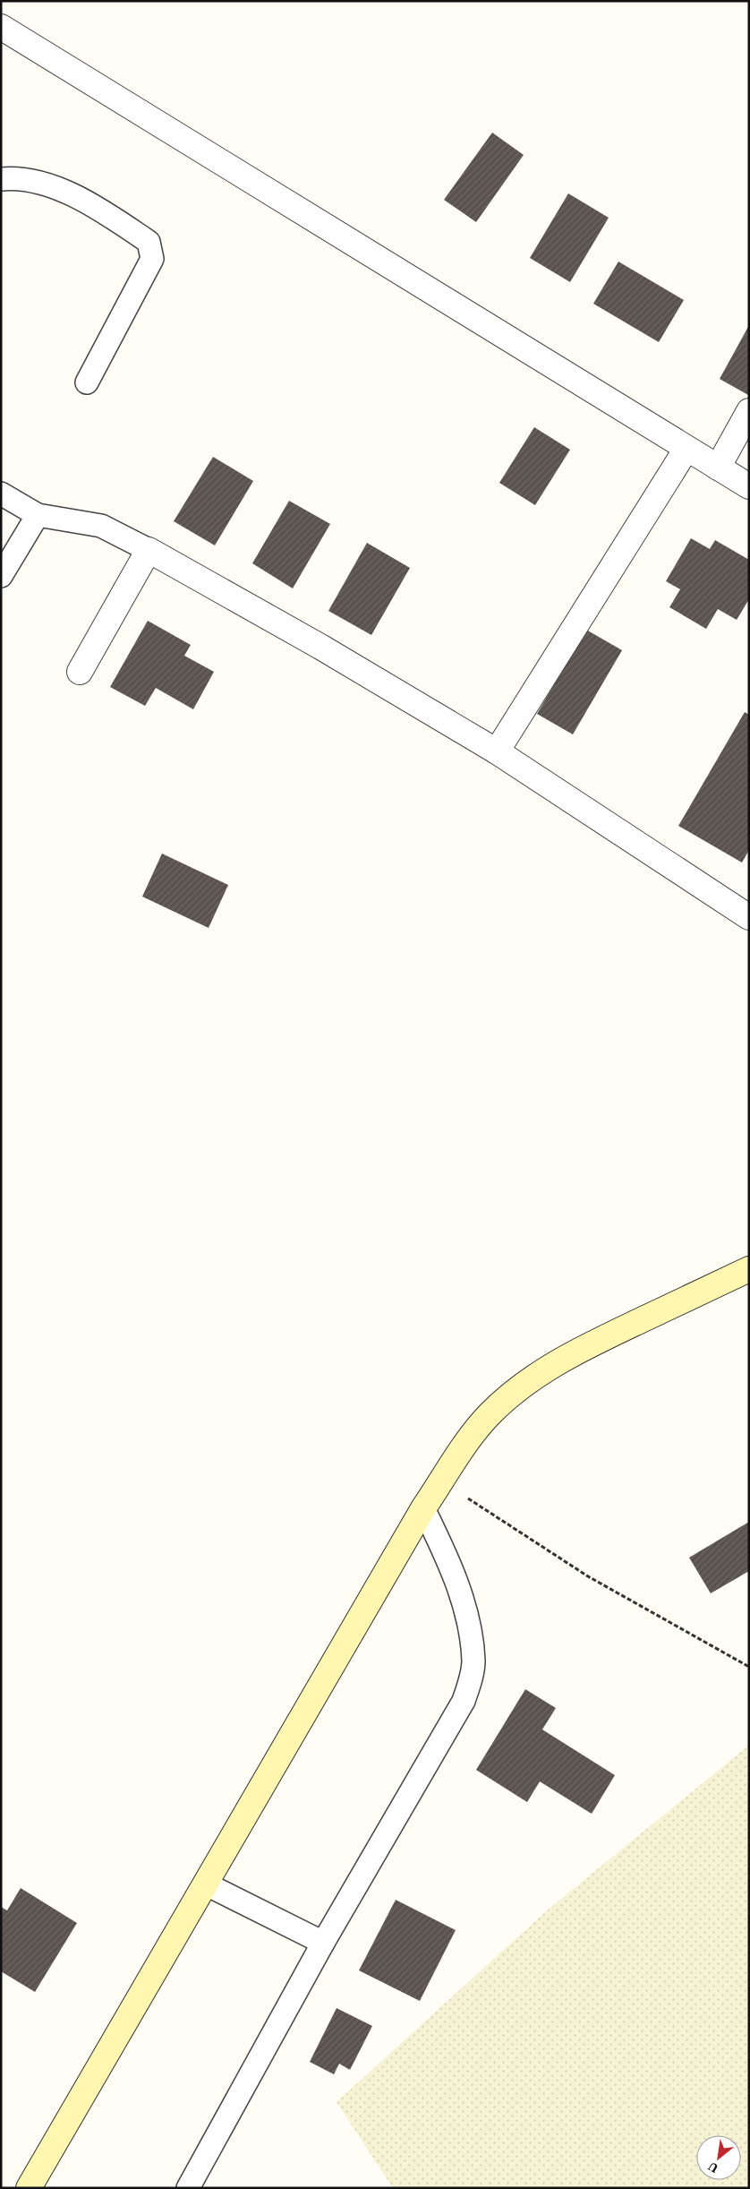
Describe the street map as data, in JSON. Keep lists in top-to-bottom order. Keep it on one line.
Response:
{"north":"bottom left"}
